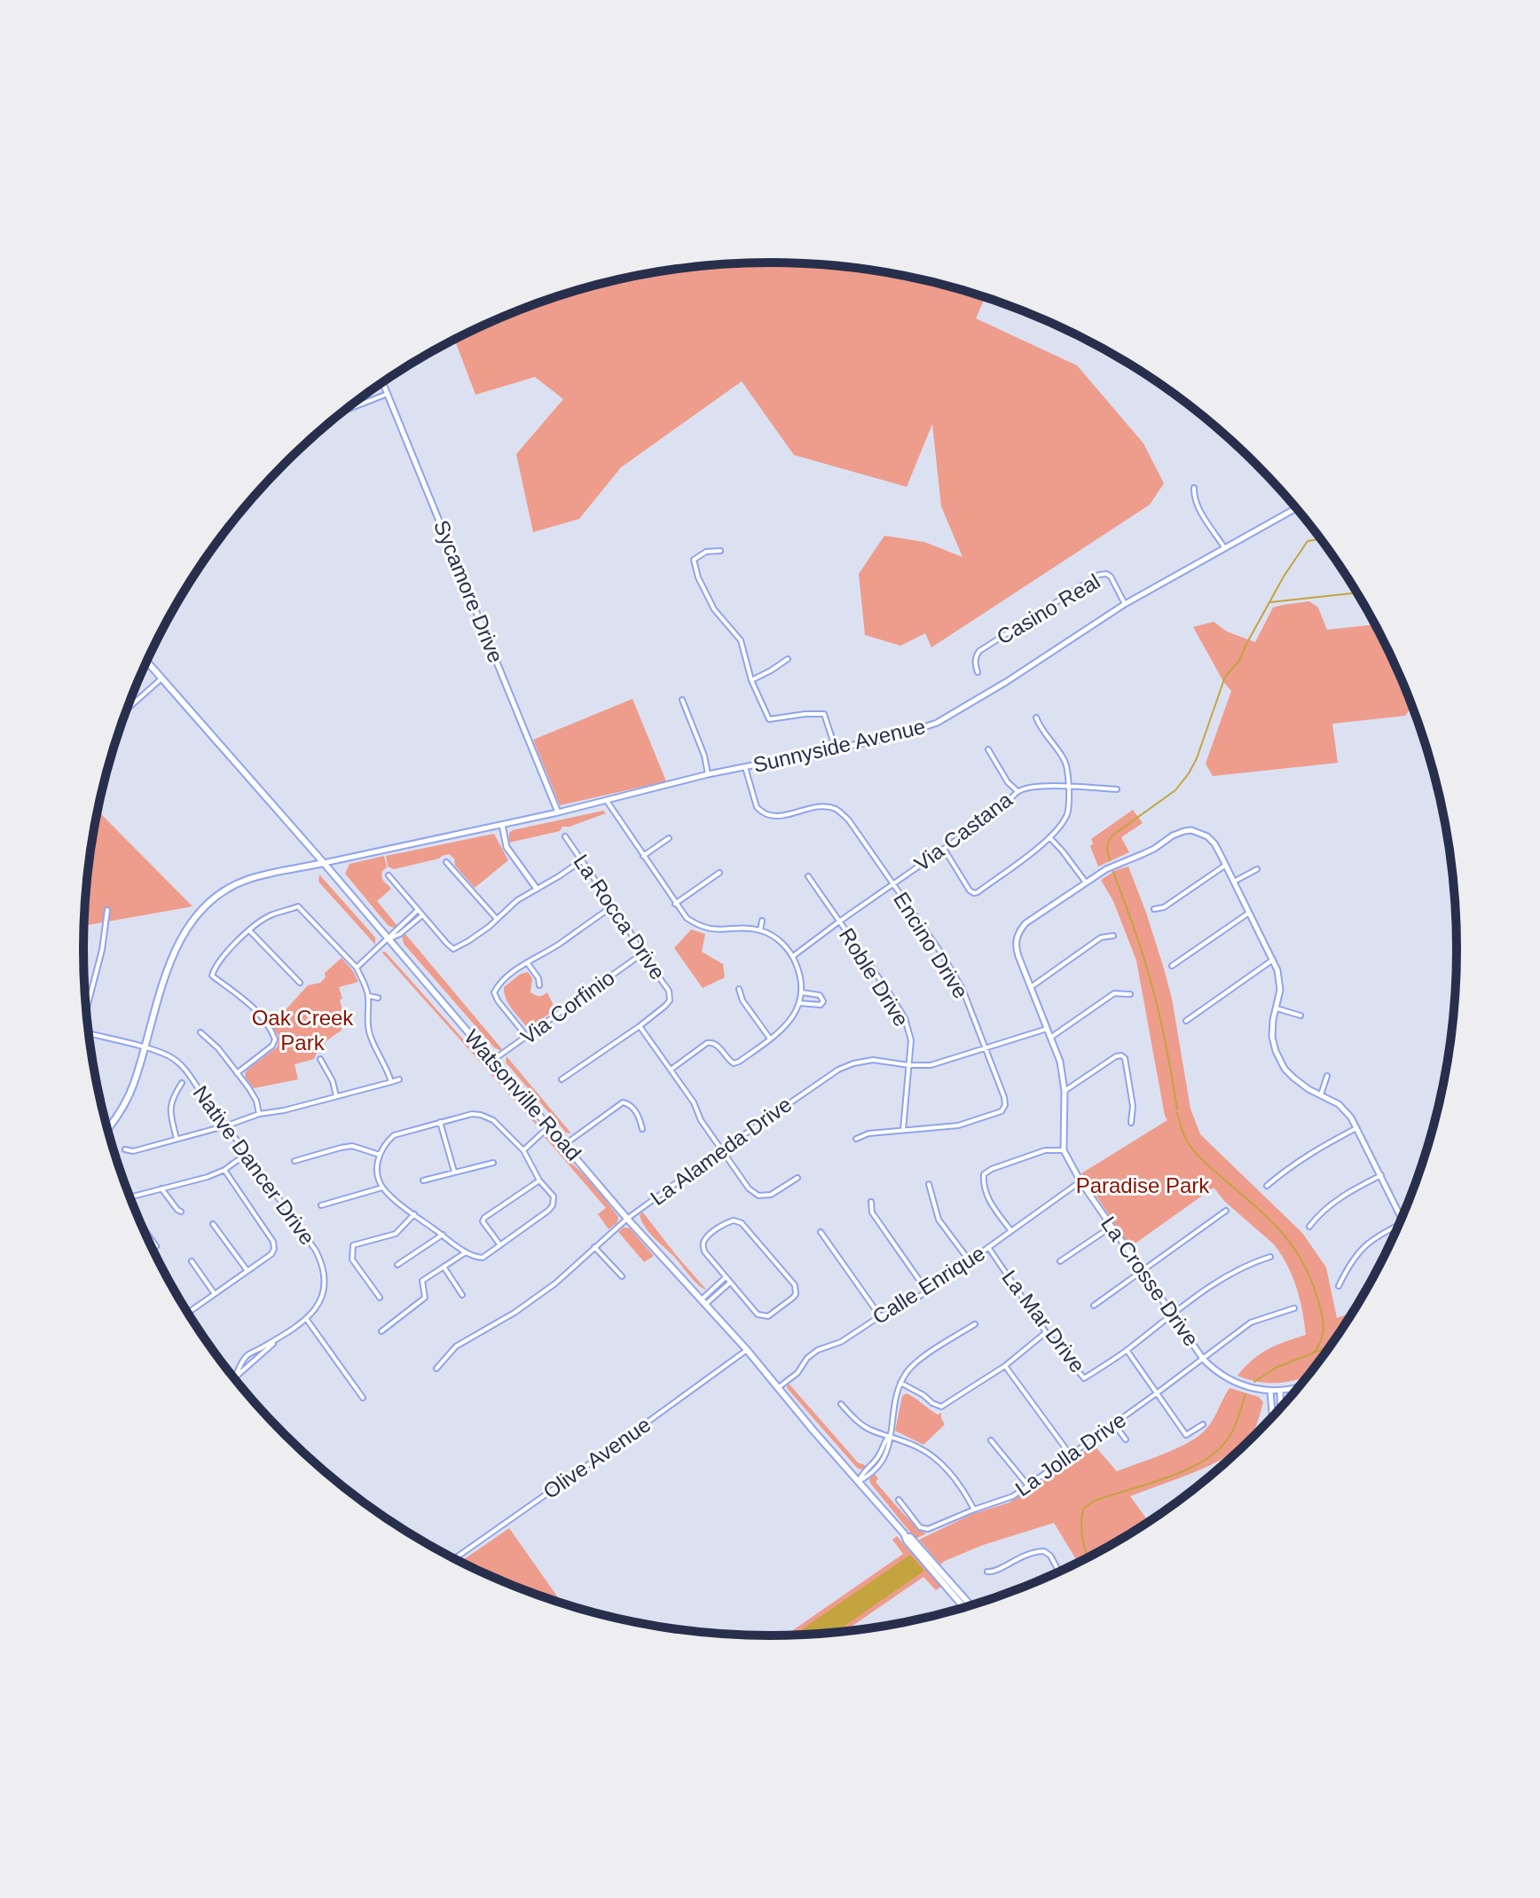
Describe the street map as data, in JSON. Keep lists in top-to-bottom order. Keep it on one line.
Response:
{"streets":{"main road":["Watsonville Road"],"street":["Sycamore Drive","Casino Real","Sunnyside Avenue","Via Castana","La Rocca Drive","Encino Drive","Roble Drive","Via Corfinio","La Alameda Drive","Native Dancer Drive","La Crosse Drive","Calle Enrique","La Mar Drive","La Jolla Drive","Olive Avenue"]},"crossings":[["Sycamore Drive","Sunnyside Avenue"],["Casino Real","Sunnyside Avenue"],["Sunnyside Avenue","Encino Drive"],["Sunnyside Avenue","Watsonville Road"],["Via Castana","Encino Drive"],["Via Castana","Roble Drive"],["La Rocca Drive","Via Corfinio"],["Encino Drive","Roble Drive"],["Encino Drive","La Alameda Drive"],["Roble Drive","La Alameda Drive"],["Via Corfinio","Watsonville Road"],["Watsonville Road","La Alameda Drive"],["Watsonville Road","Calle Enrique"],["Watsonville Road","Olive Avenue"],["La Alameda Drive","La Crosse Drive"],["La Crosse Drive","Calle Enrique"],["La Crosse Drive","La Mar Drive"],["La Crosse Drive","La Jolla Drive"],["Calle Enrique","La Mar Drive"]],"parks":["Oak Creek Park","Paradise Park"]}
